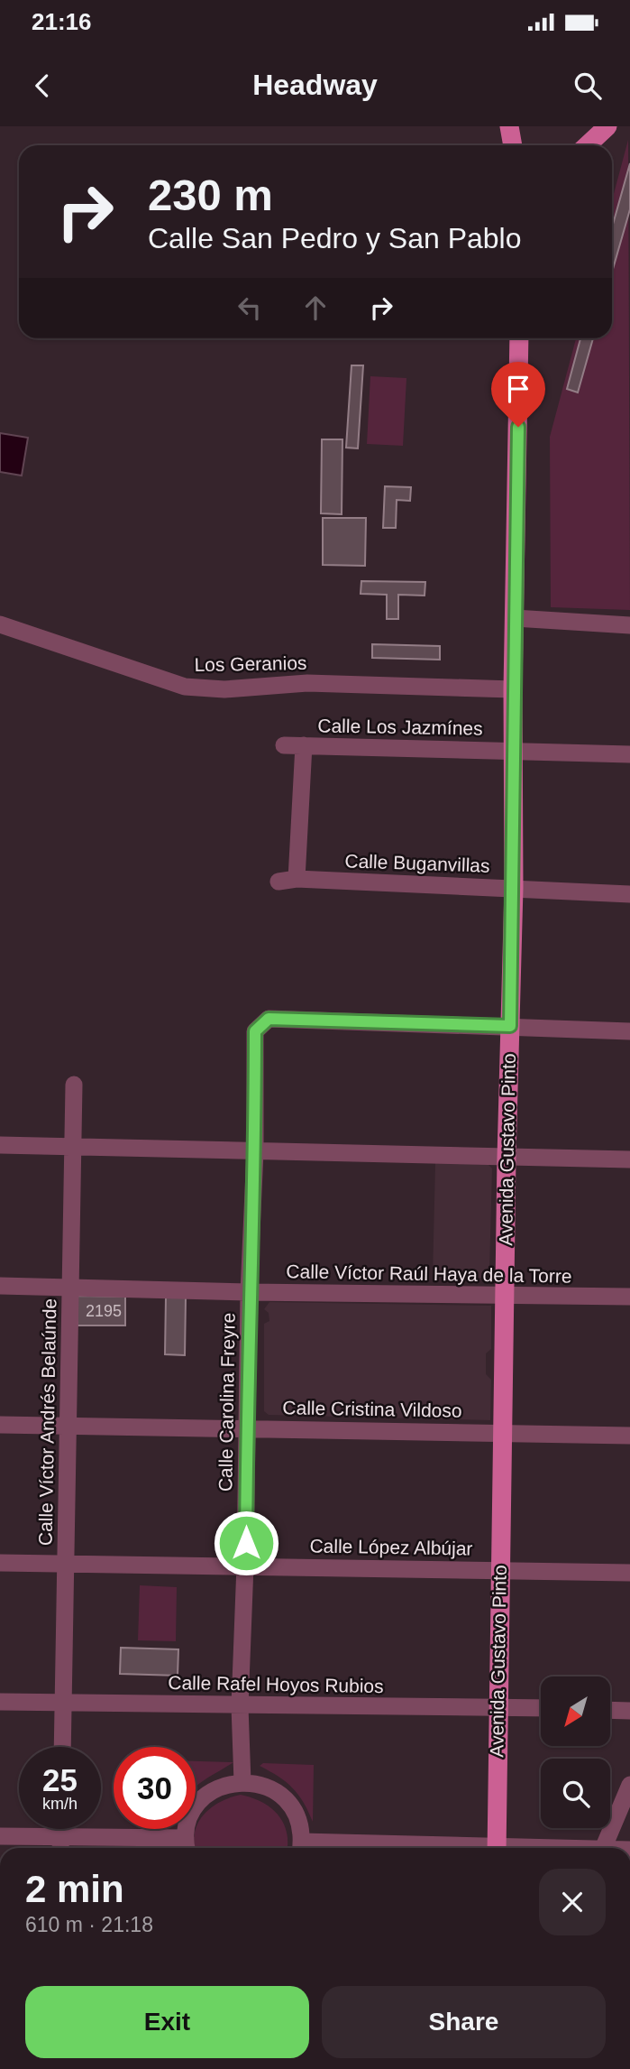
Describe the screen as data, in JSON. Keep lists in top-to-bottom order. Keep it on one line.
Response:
{"streets":{"main road":["Avenida Gustavo Pinto"],"street":["Los Geranios","Calle Los Jazmínes","Calle Buganvillas","Calle Víctor Raúl Haya de la Torre","Calle Carolina Freyre","Calle Cristina Vildoso","Calle Víctor Andrés Belaúnde","Calle López Albújar","Calle Rafel Hoyos Rubios"]},"crossings":[["Los Geranios","Avenida Gustavo Pinto"],["Calle Los Jazmínes","Avenida Gustavo Pinto"],["Calle Buganvillas","Avenida Gustavo Pinto"],["Avenida Gustavo Pinto","Calle Víctor Raúl Haya de la Torre"],["Avenida Gustavo Pinto","Calle Carolina Freyre"],["Avenida Gustavo Pinto","Calle Cristina Vildoso"],["Avenida Gustavo Pinto","Calle López Albújar"],["Avenida Gustavo Pinto","Calle Rafel Hoyos Rubios"],["Calle Víctor Raúl Haya de la Torre","Calle Carolina Freyre"],["Calle Víctor Raúl Haya de la Torre","Calle Víctor Andrés Belaúnde"],["Calle Carolina Freyre","Calle Cristina Vildoso"],["Calle Carolina Freyre","Calle López Albújar"],["Calle Carolina Freyre","Calle Rafel Hoyos Rubios"],["Calle Cristina Vildoso","Calle Víctor Andrés Belaúnde"],["Calle Víctor Andrés Belaúnde","Calle López Albújar"],["Calle Víctor Andrés Belaúnde","Calle Rafel Hoyos Rubios"]],"house_numbers":["2195"],"north":"bottom left","page":{"status":"21:16","header":"Headway","turn":["230 m","Calle San Pedro y San Pablo"],"speed":"25 km/h","limit":"30","heading":["2 min","610 m · 21:18"],"buttons":["Exit","Share"]}}
